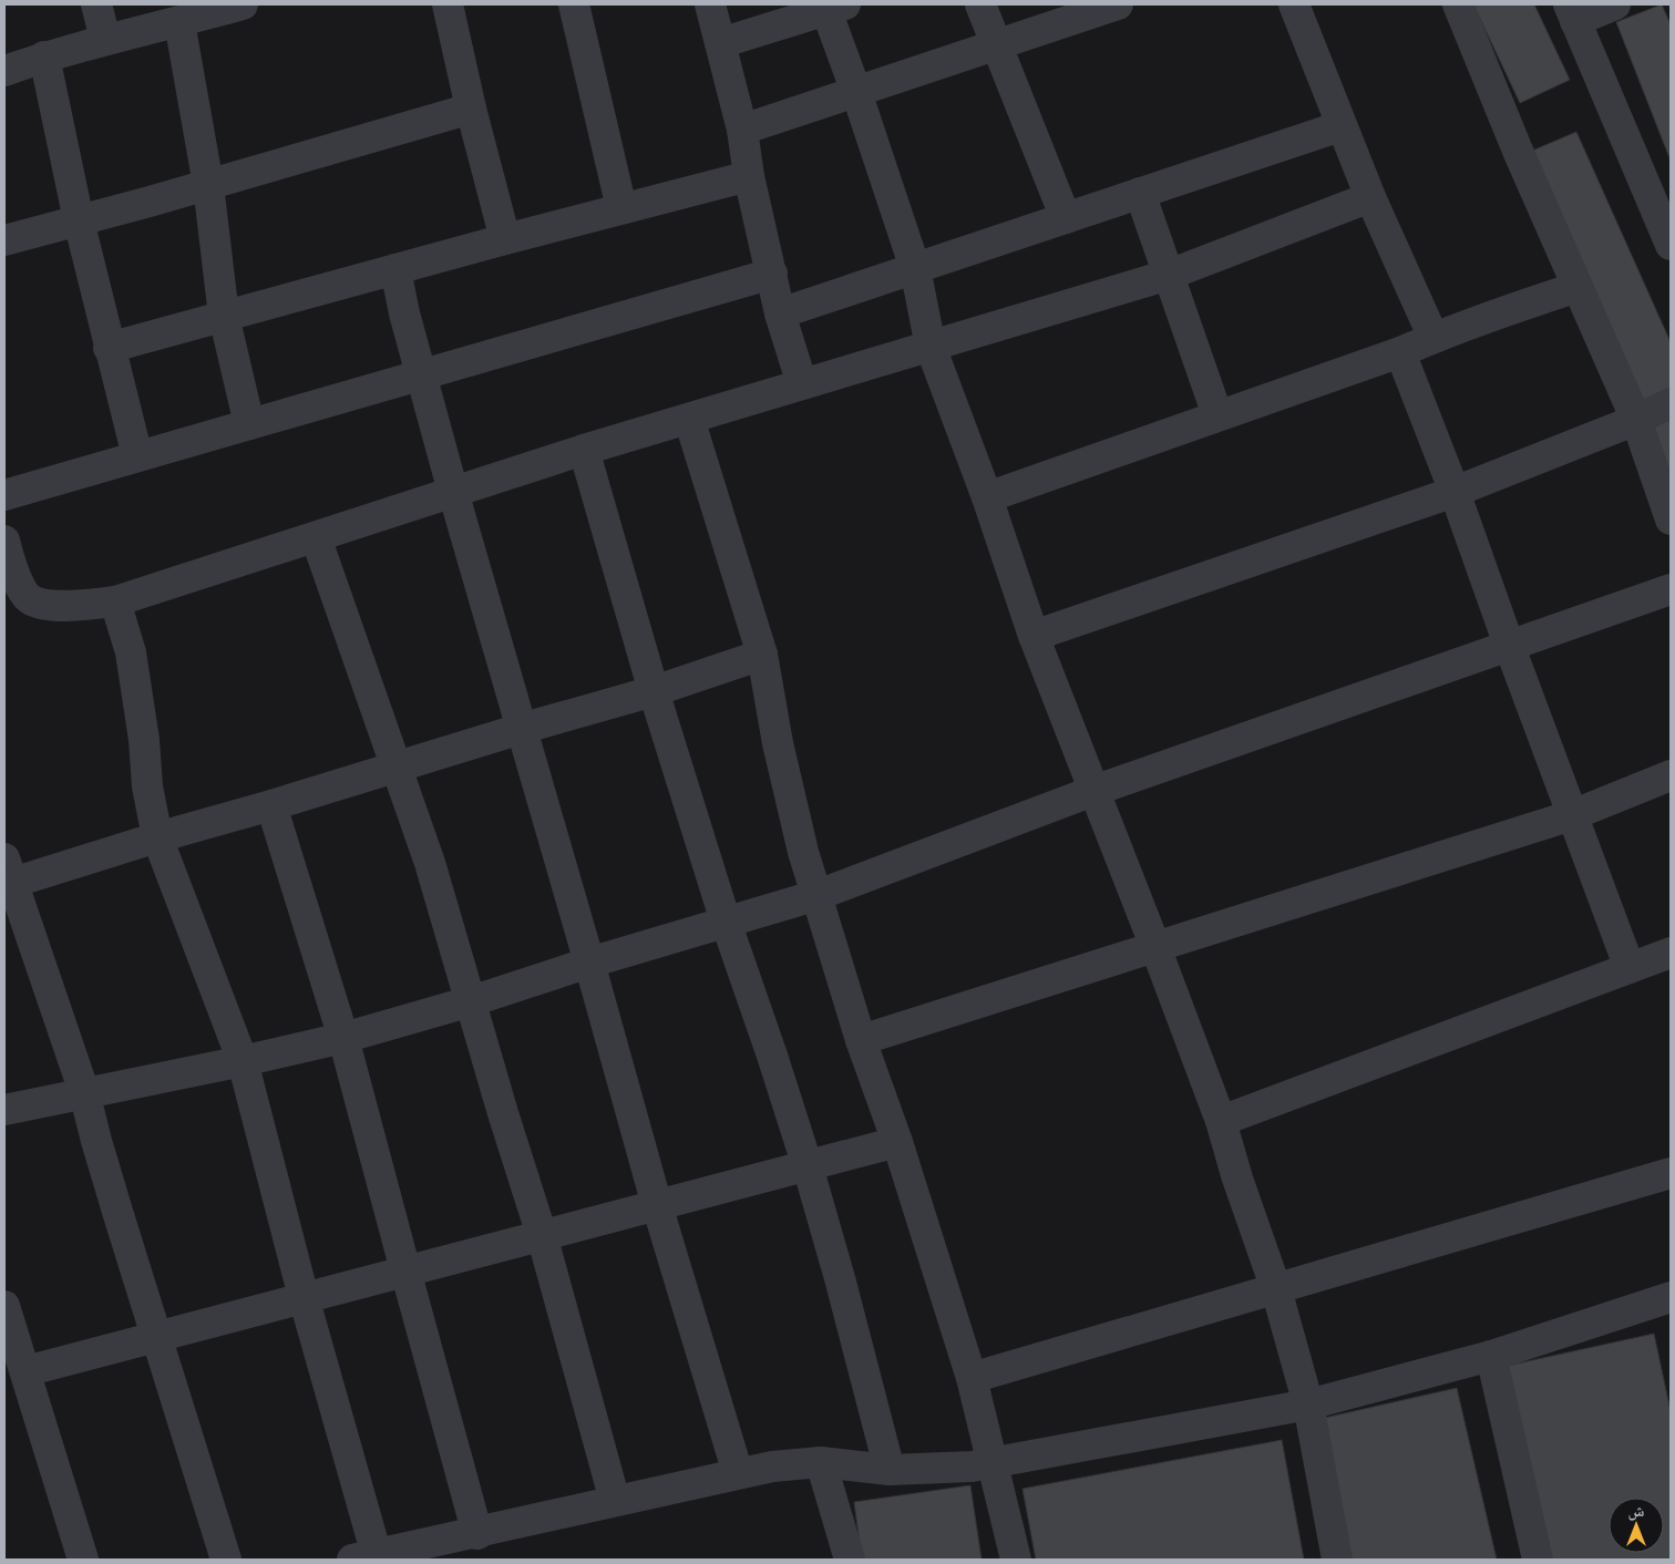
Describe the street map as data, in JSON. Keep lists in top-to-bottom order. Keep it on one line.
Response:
{"north":"top"}
